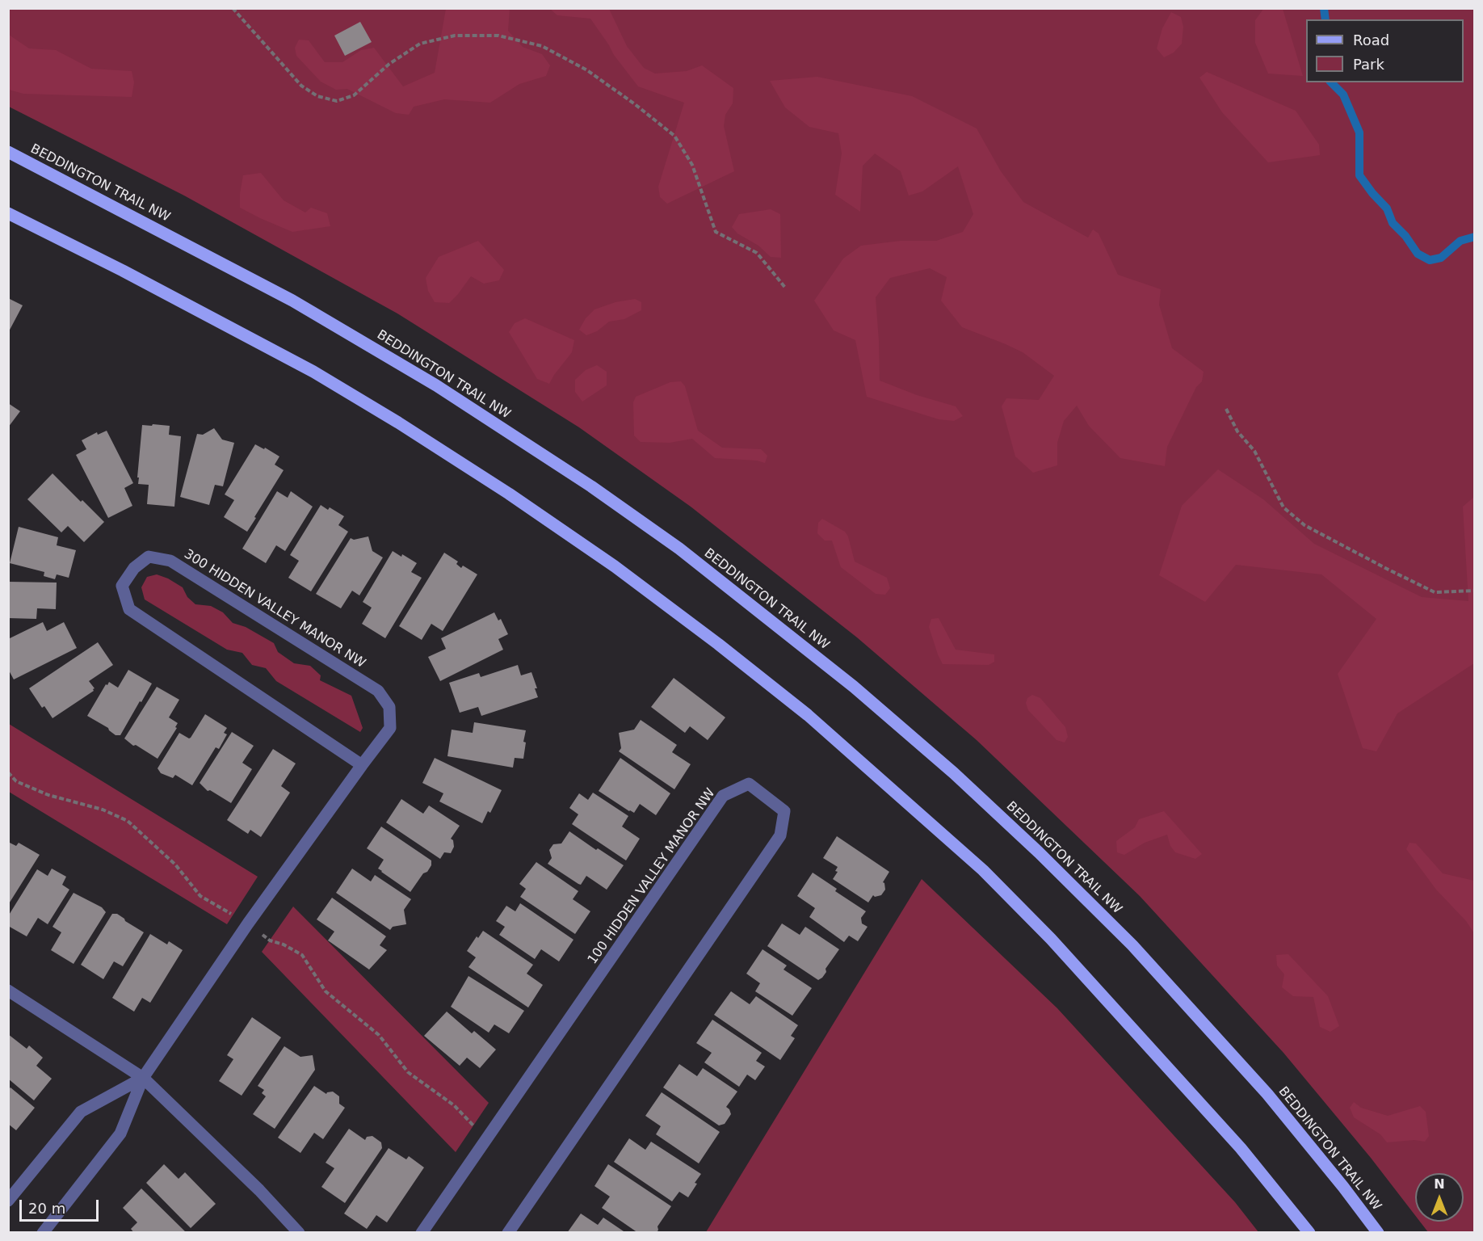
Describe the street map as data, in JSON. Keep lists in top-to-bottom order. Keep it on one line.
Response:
{"streets":{"main road":["BEDDINGTON TRAIL NW"],"street":["300 HIDDEN VALLEY MANOR NW","100 HIDDEN VALLEY MANOR NW"]},"legend":["Road","Park"],"scale_bar":"20 m","north":"top"}
